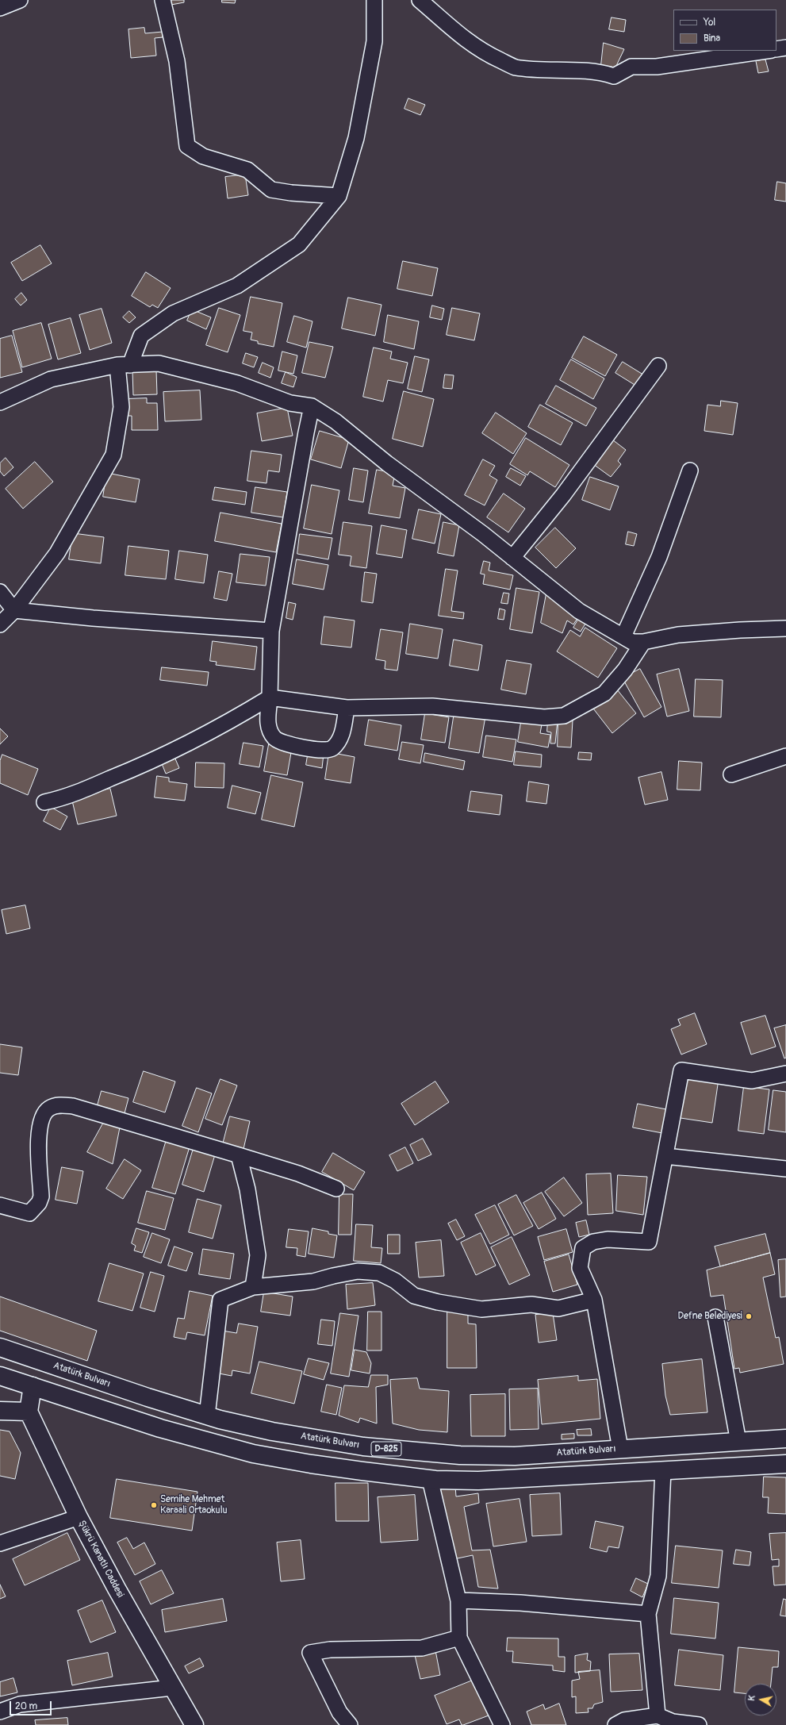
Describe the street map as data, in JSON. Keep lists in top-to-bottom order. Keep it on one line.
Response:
{"streets":{"main road":["Atatürk Bulvarı","D-825","Şükrü Kanatlı Caddesi"]},"places":["Defne Belediyesi","Semihe Mehmet Karaali Ortaokulu"],"legend":["Yol","Bina"],"scale_bar":"20 m","north":"left"}
